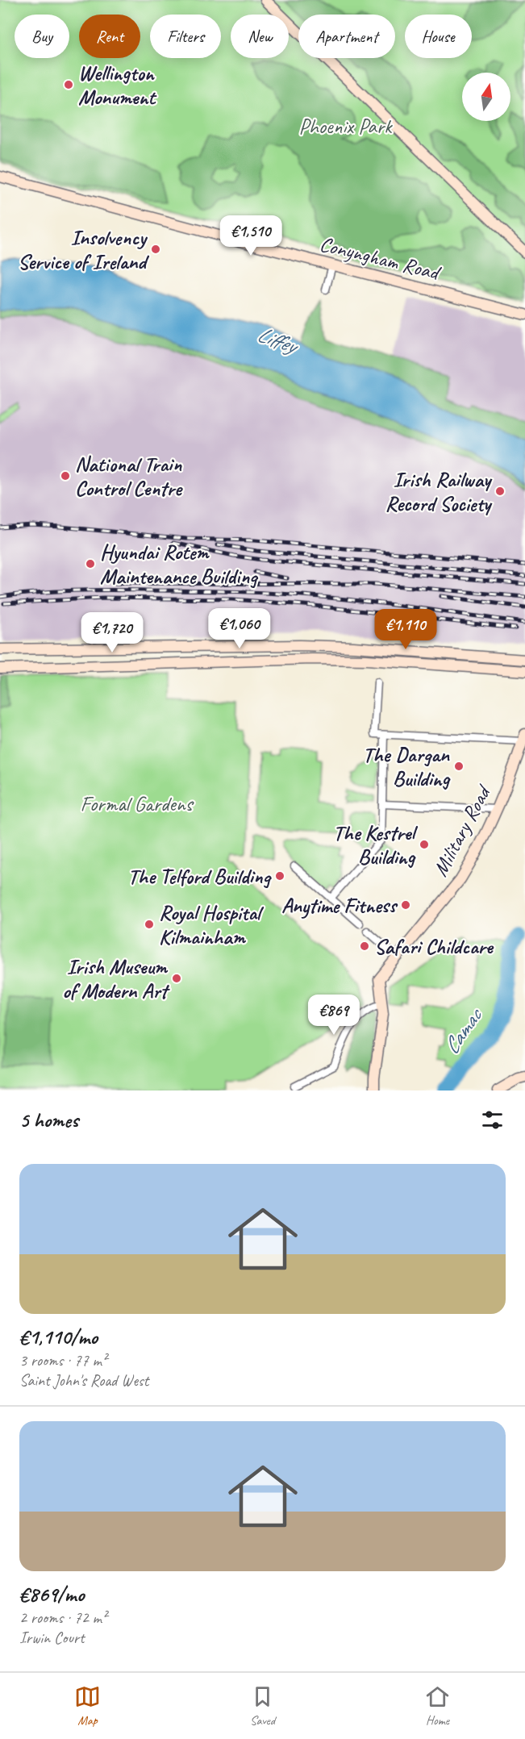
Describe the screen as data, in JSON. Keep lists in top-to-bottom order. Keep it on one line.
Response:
{"streets":{"main road":["Conyngham Road","Military Road"]},"water":["Liffey","Camac"],"parks":["Phoenix Park","Formal Gardens"],"places":["Wellington Monument","Insolvency Service of Ireland","National Train Control Centre","Irish Railway Record Society","Hyundai Rotem Maintenance Building","The Dargan Building","The Kestrel Building","The Telford Building","Anytime Fitness","Royal Hospital Kilmainham","Safari Childcare","Irish Museum of Modern Art"],"north":"top","page":{"chip":["Buy","Rent","Filters","New","Apartment","House"],"price":["€1,510","€1,060","€1,110","€1,720","€869"],"heading":"5 homes","list":[{"name":"€1,110/mo","note":"3 rooms · 77 m² · Saint John's Road West"},{"name":"€869/mo","note":"2 rooms · 72 m² · Irwin Court"}],"tabs":["Map","Saved","Home"]}}
